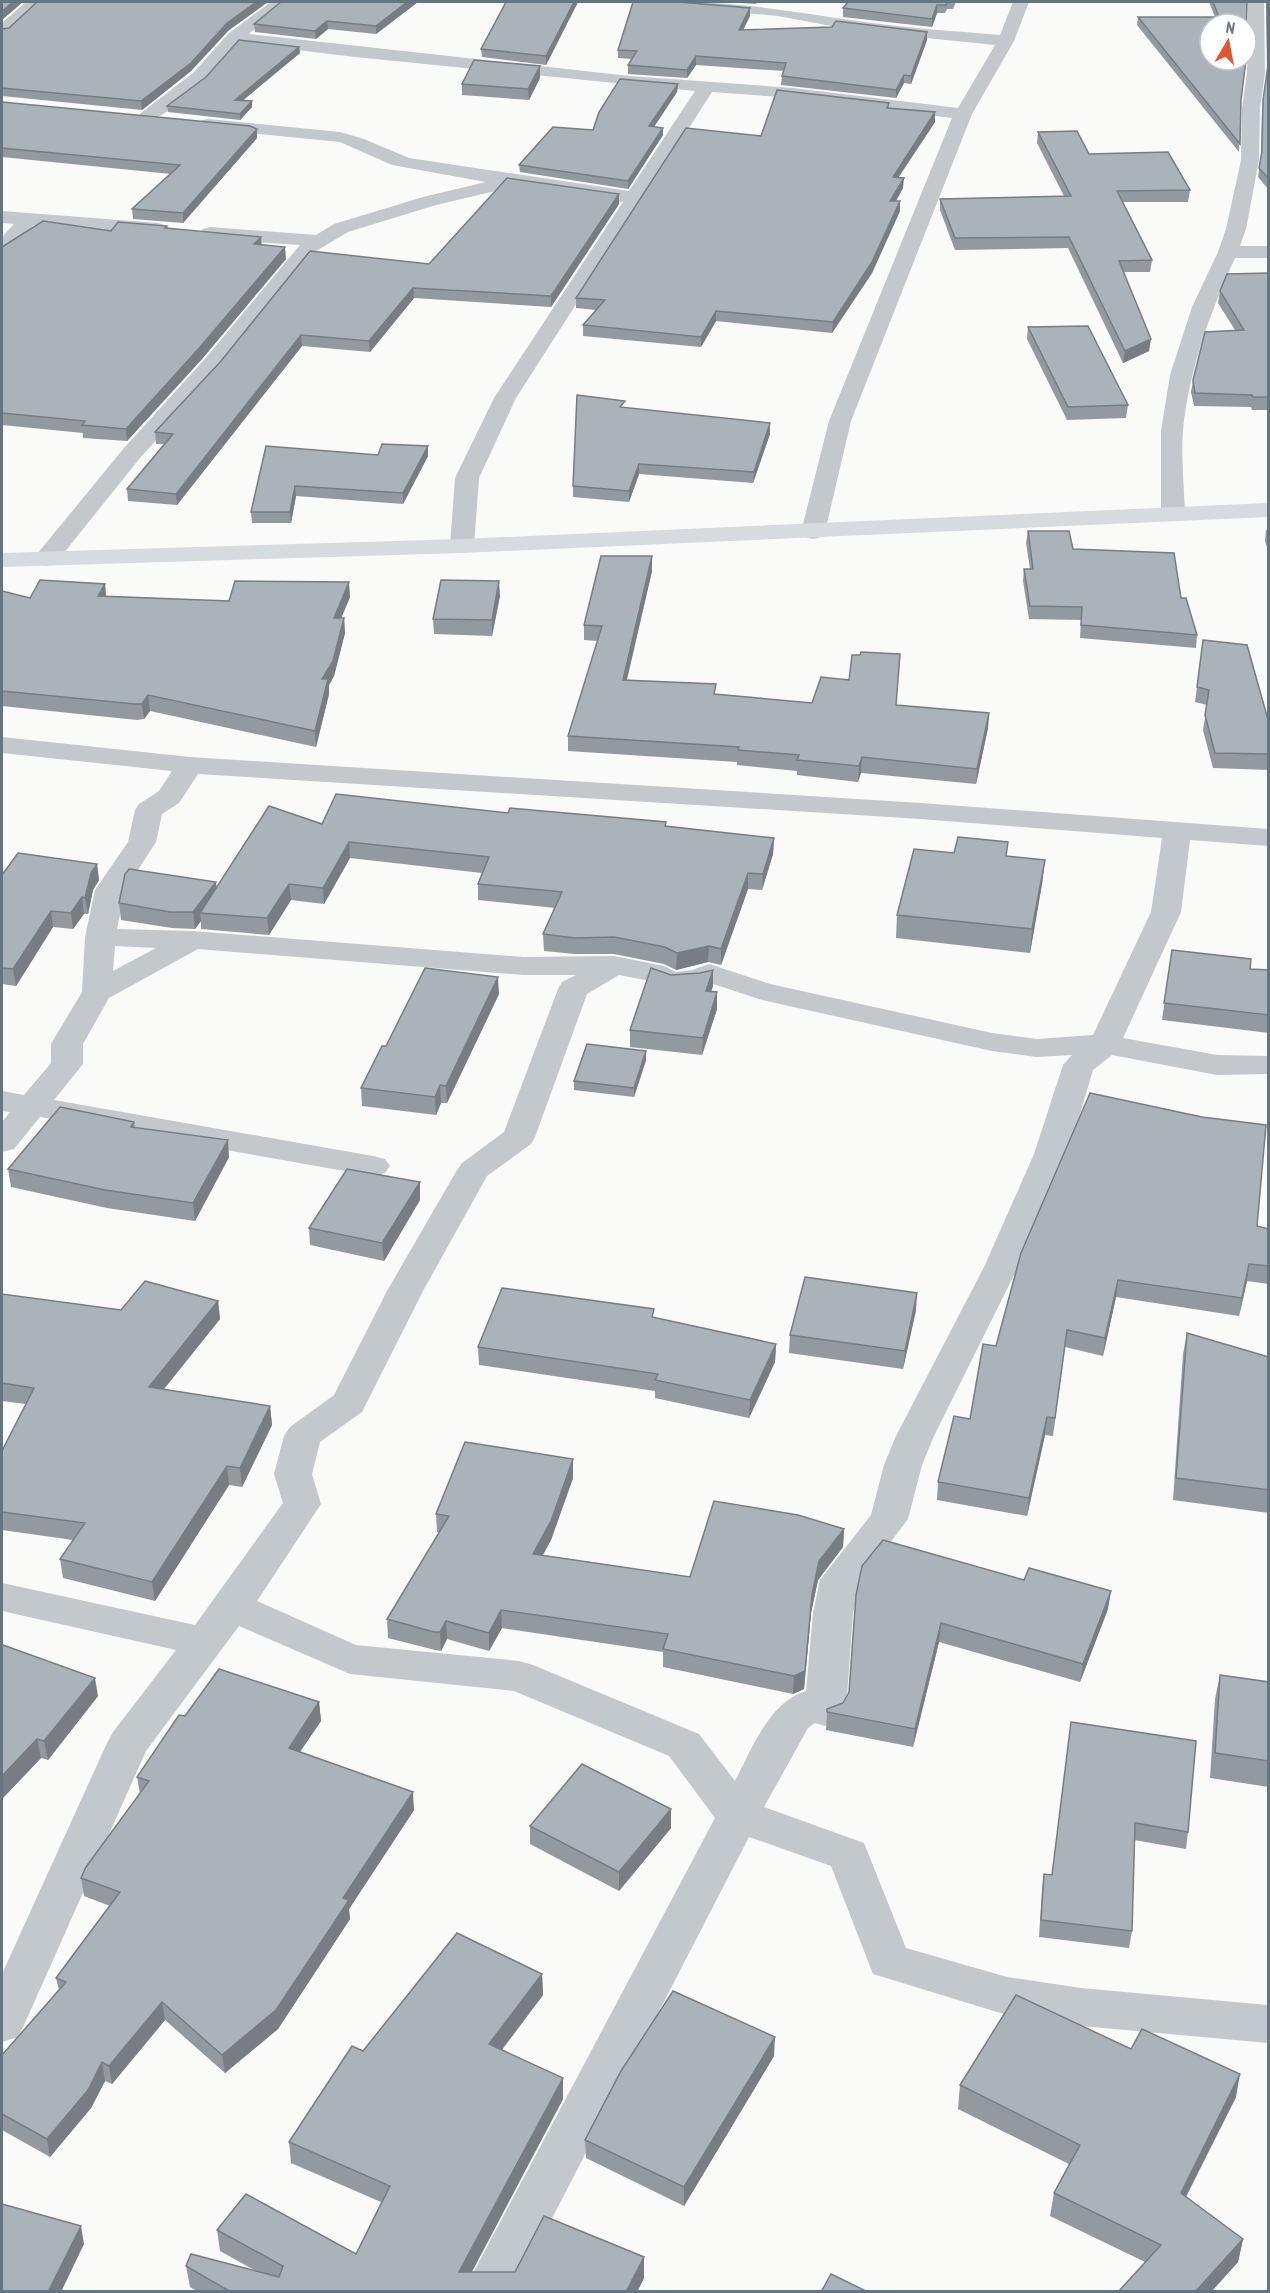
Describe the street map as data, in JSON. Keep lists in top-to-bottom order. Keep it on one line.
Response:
{"north":"top"}
